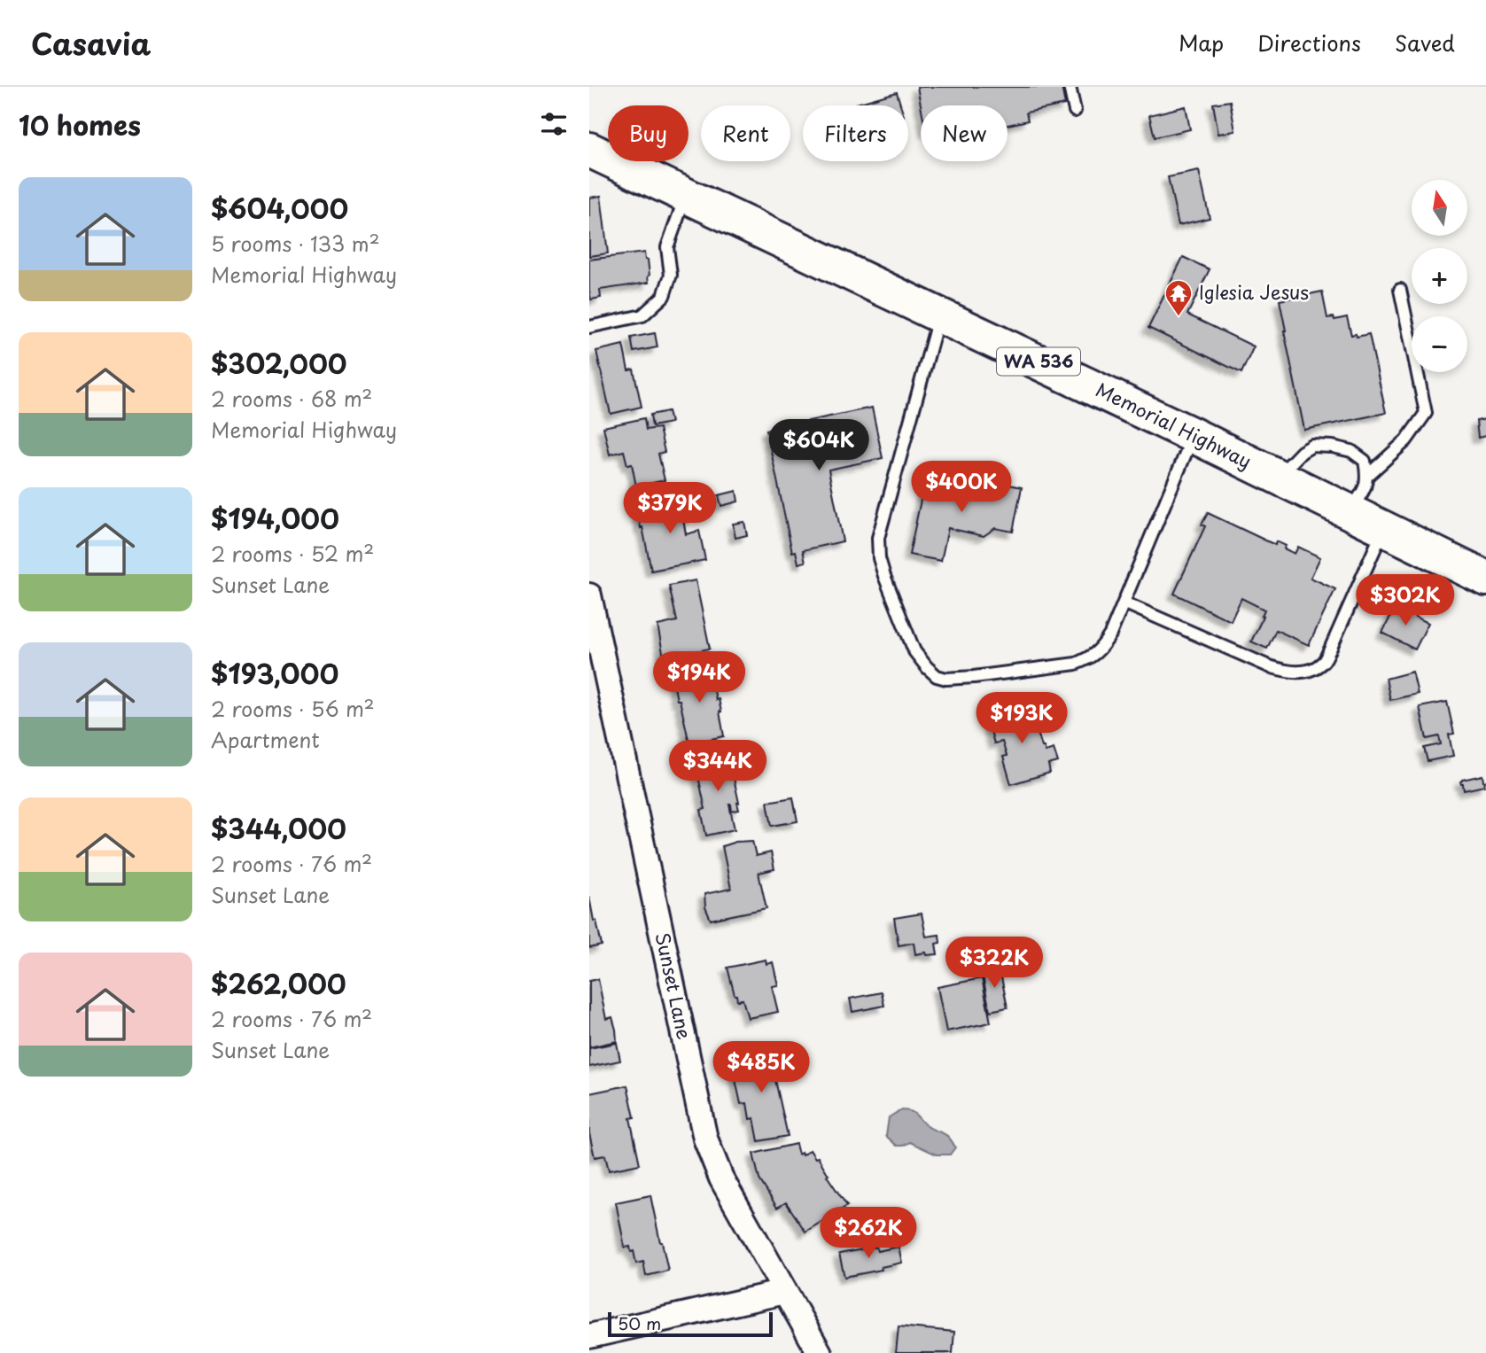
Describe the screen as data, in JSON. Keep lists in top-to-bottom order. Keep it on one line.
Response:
{"streets":{"main road":["WA 536","Memorial Highway"],"street":["Sunset Lane"]},"places":{"temple":["Iglesia Jesus"]},"scale_bar":"50 m","north":"top","page":{"header":"Casavia","nav":["Map","Directions","Saved"],"heading":"10 homes","chip":["Buy","Rent","Filters","New"],"list":[{"name":"$604,000","note":"5 rooms · 133 m² · Memorial Highway"},{"name":"$302,000","note":"2 rooms · 68 m² · Memorial Highway"},{"name":"$194,000","note":"2 rooms · 52 m² · Sunset Lane"},{"name":"$193,000","note":"2 rooms · 56 m² · Apartment"},{"name":"$344,000","note":"2 rooms · 76 m² · Sunset Lane"},{"name":"$262,000","note":"2 rooms · 76 m² · Sunset Lane"}],"map_buttons":["+","−"],"price":["$604K","$400K","$379K","$302K","$194K","$193K","$344K","$322K","$485K","$262K"],"scale":"50 m"}}
